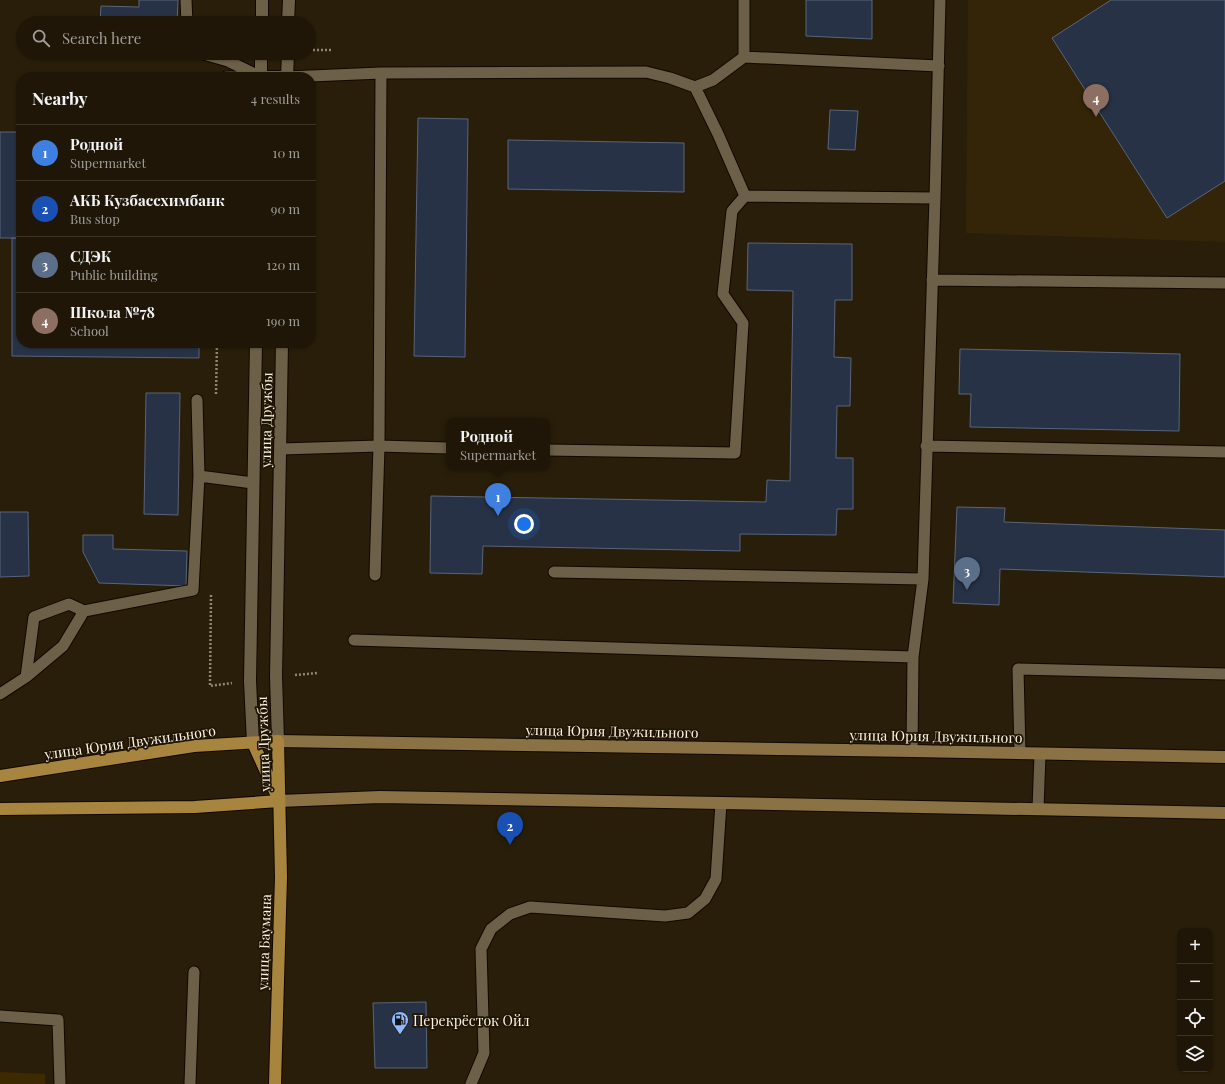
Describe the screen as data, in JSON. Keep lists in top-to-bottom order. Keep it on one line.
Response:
{"streets":{"main road":["улица Дружбы","улица Юрия Двужильного","улица Баумана"]},"crossings":[["улица Дружбы","улица Юрия Двужильного"],["улица Дружбы","улица Баумана"]],"places":{"fuel station":["Перекрёсток Ойл"]},"page":{"search":"Search here","heading":["Nearby","4 results"],"pins":["4","1","3","2"],"list":[{"mark":"1","name":"Родной","note":"Supermarket","value":"10 m"},{"mark":"2","name":"АКБ Кузбассхимбанк","note":"Bus stop","value":"90 m"},{"mark":"3","name":"СДЭК","note":"Public building","value":"120 m"},{"mark":"4","name":"Школа №78","note":"School","value":"190 m"}],"popup":["Родной","Supermarket"],"map_buttons":["+","−"]}}
